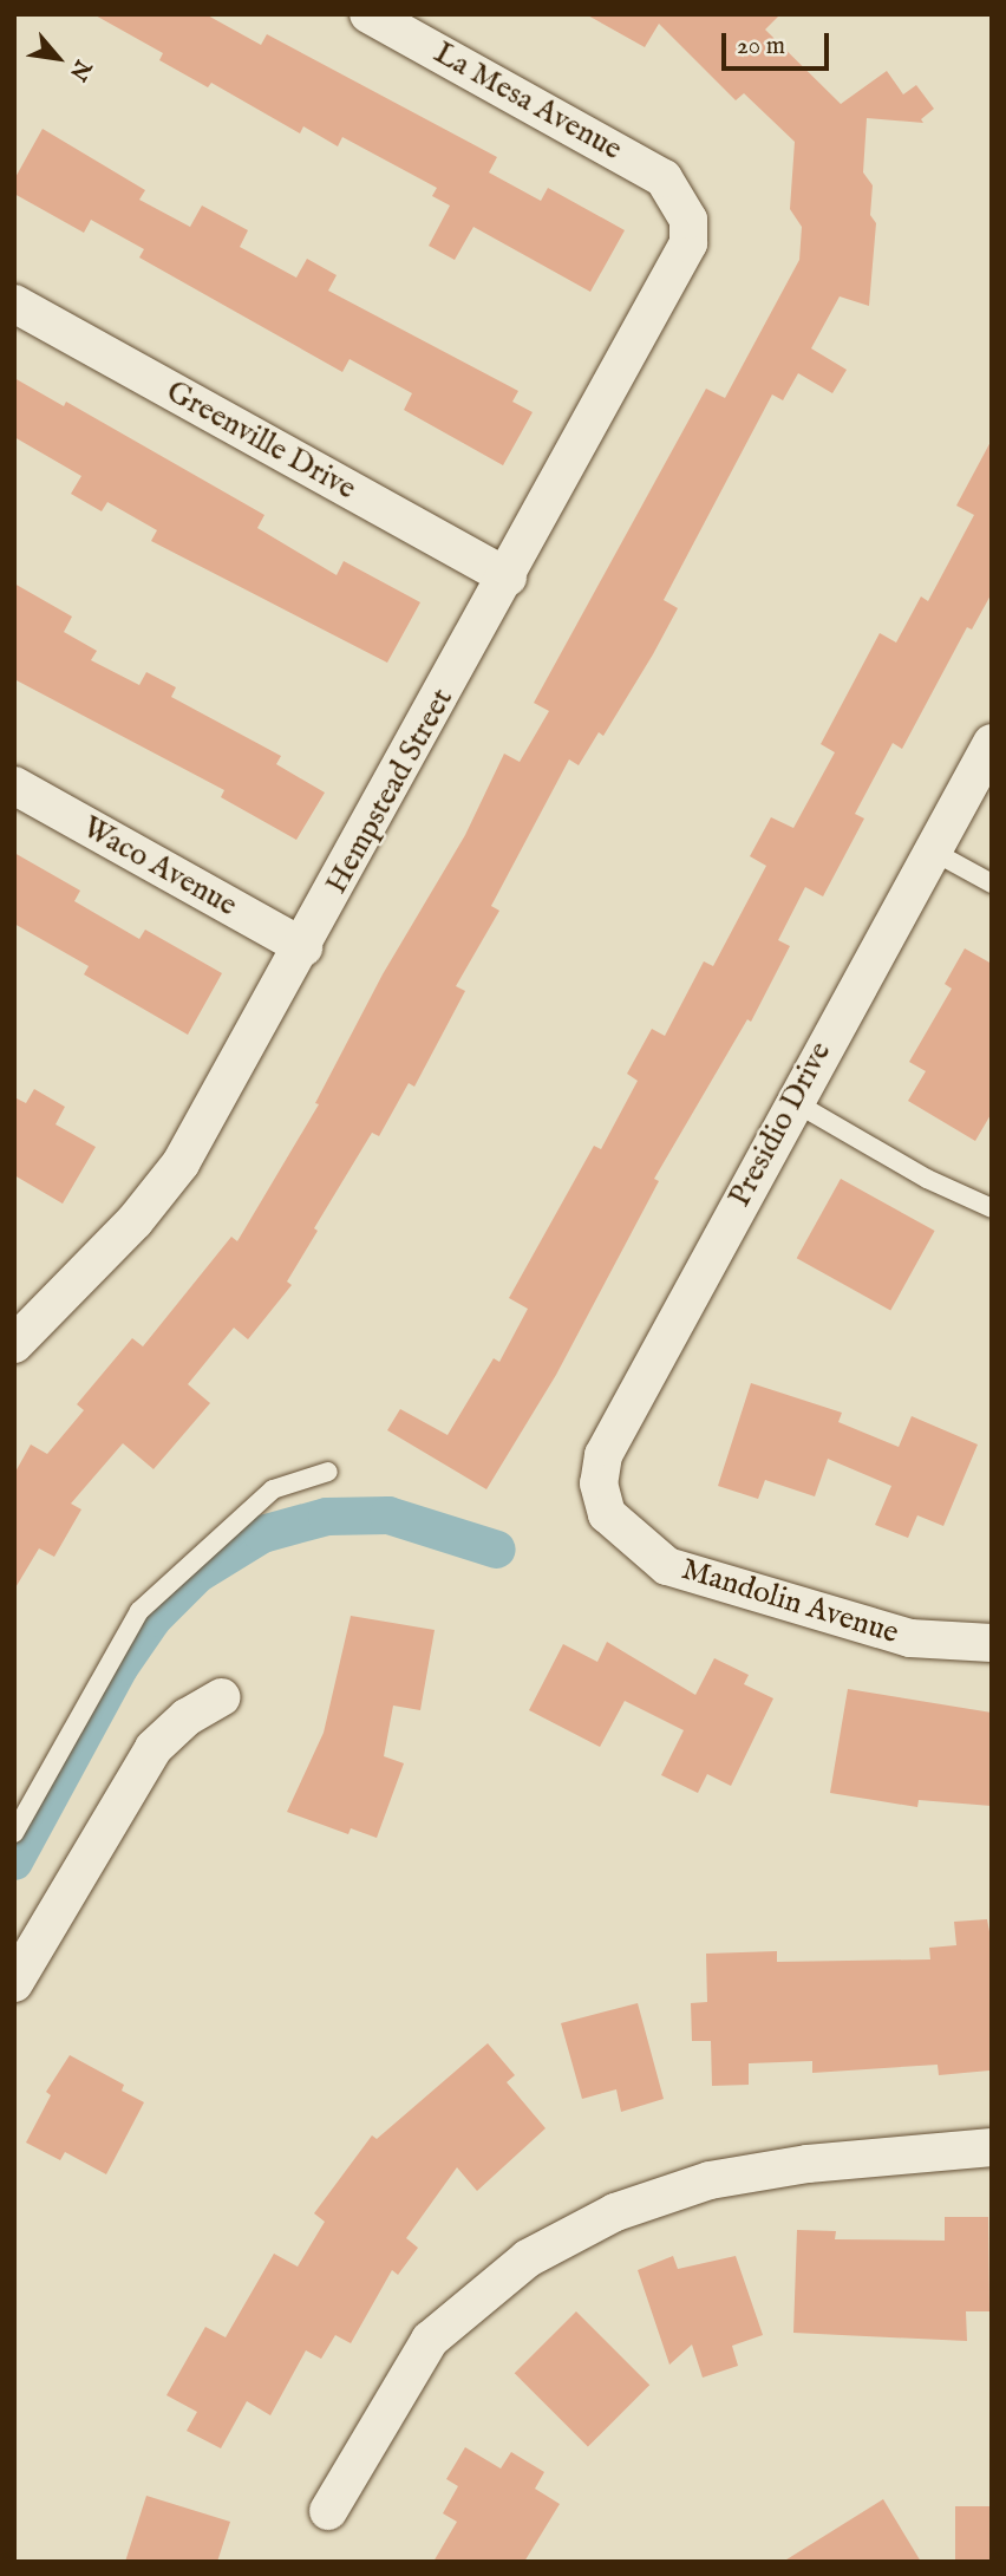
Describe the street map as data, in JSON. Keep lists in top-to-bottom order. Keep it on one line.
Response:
{"streets":{"street":["La Mesa Avenue","Greenville Drive","Hempstead Street","Waco Avenue","Presidio Drive","Mandolin Avenue"]},"crossings":[["La Mesa Avenue","Hempstead Street"],["Greenville Drive","Hempstead Street"],["Hempstead Street","Waco Avenue"],["Presidio Drive","Mandolin Avenue"]],"scale_bar":"20 m","north":"bottom right"}
